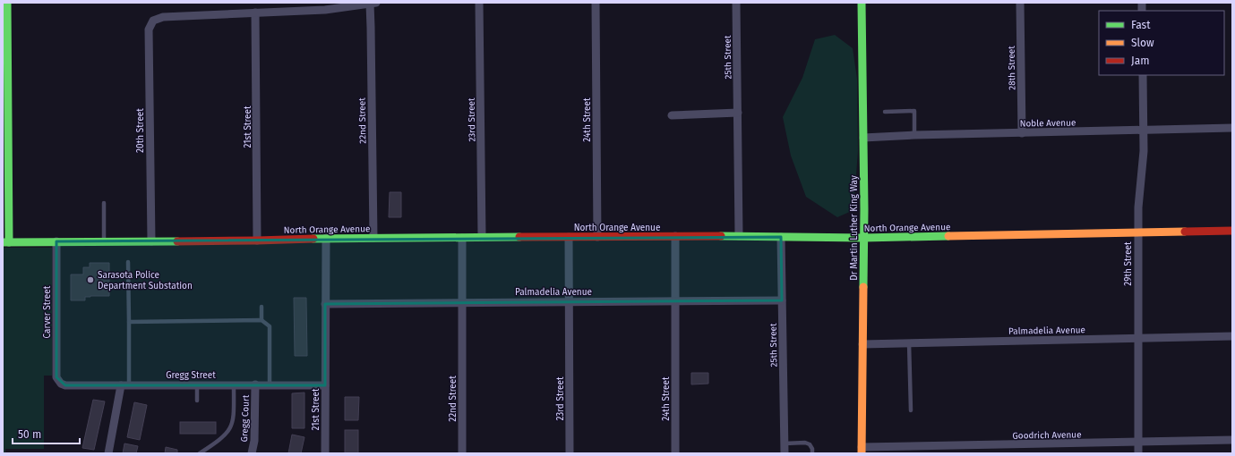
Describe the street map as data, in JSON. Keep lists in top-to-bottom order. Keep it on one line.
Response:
{"streets":{"street":["25th Street","28th Street","23rd Street","24th Street","22nd Street","Noble Avenue","21st Street","20th Street","North Orange Avenue","Dr Martin Luther King Way","29th Street","Palmadelia Avenue","Carver Street","Gregg Street","Gregg Court","Goodrich Avenue"]},"crossings":[["25th Street","North Orange Avenue"],["25th Street","Palmadelia Avenue"],["28th Street","Noble Avenue"],["23rd Street","North Orange Avenue"],["23rd Street","Palmadelia Avenue"],["24th Street","North Orange Avenue"],["24th Street","Palmadelia Avenue"],["22nd Street","North Orange Avenue"],["22nd Street","Palmadelia Avenue"],["Noble Avenue","Dr Martin Luther King Way"],["Noble Avenue","29th Street"],["21st Street","20th Street"],["21st Street","North Orange Avenue"],["21st Street","Palmadelia Avenue"],["21st Street","Gregg Street"],["20th Street","North Orange Avenue"],["North Orange Avenue","Dr Martin Luther King Way"],["North Orange Avenue","29th Street"],["North Orange Avenue","Carver Street"],["Dr Martin Luther King Way","Palmadelia Avenue"],["Dr Martin Luther King Way","Goodrich Avenue"],["29th Street","Palmadelia Avenue"],["29th Street","Goodrich Avenue"],["Carver Street","Gregg Street"],["Gregg Street","Gregg Court"]],"places":["Sarasota Police Department Substation"],"legend":["Fast","Slow","Jam"],"scale_bar":"50 m"}
